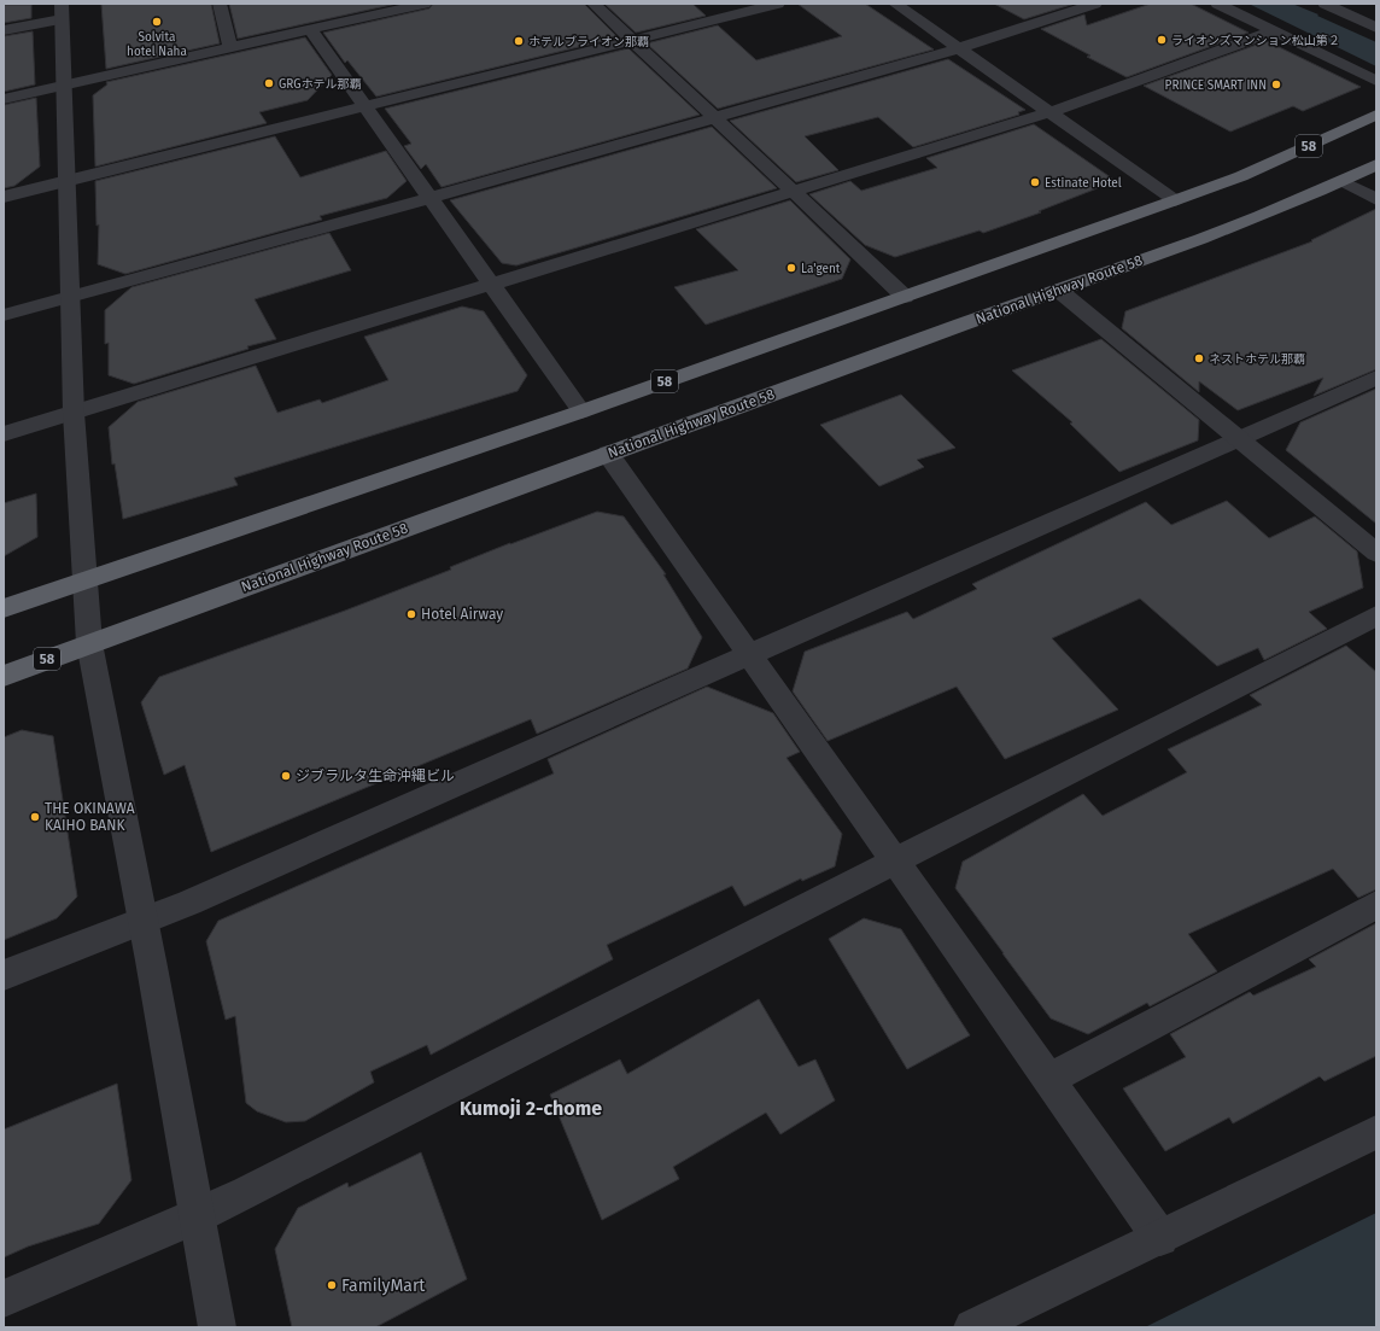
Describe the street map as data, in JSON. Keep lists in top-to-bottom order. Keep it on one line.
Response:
{"streets":{"highway":["58","National Highway Route 58"]},"districts":["Kumoji 2-chome"],"places":["Solvita hotel Naha","ライオンズマンション松山第２","ホテルブライオン那覇","GRGホテル那覇","PRINCE SMART INN","Estinate Hotel","La'gent","ネストホテル那覇","Hotel Airway","ジブラルタ生命沖縄ビル","THE OKINAWA KAIHO BANK","FamilyMart"]}
